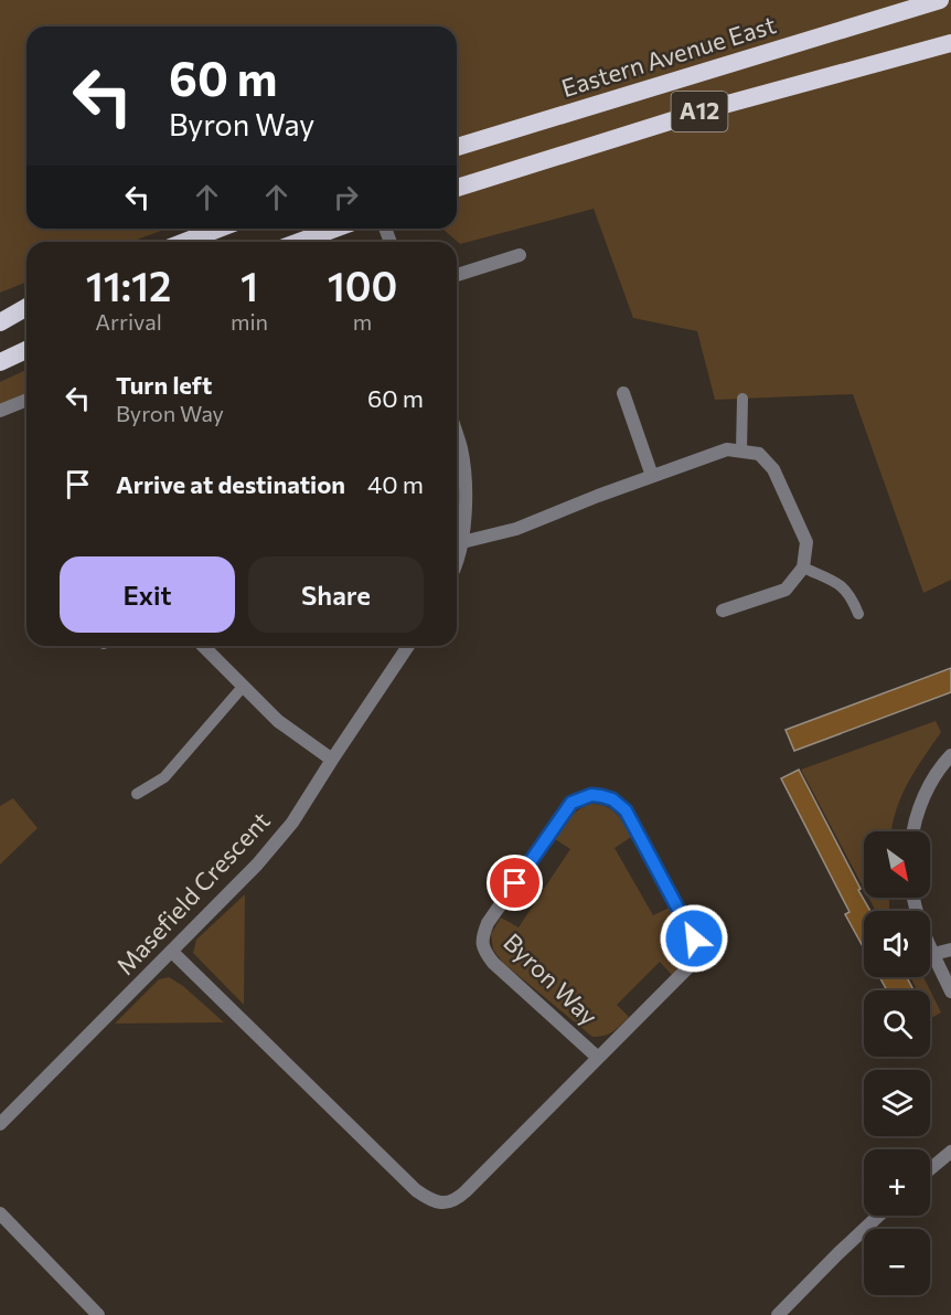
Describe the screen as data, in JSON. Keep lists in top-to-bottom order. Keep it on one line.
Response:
{"streets":{"highway":["Eastern Avenue East","A12"],"street":["Masefield Crescent","Byron Way"]},"crossings":[["Masefield Crescent","Byron Way"]],"north":"bottom right","page":{"turn":["60 m","Byron Way"],"eta":["11:12","Arrival","1","min","100","m"],"list":[{"name":"Turn left","note":"Byron Way","value":"60 m"},{"name":"Arrive at destination","value":"40 m"}],"buttons":["Exit","Share"],"map_buttons":["+","−"]}}
